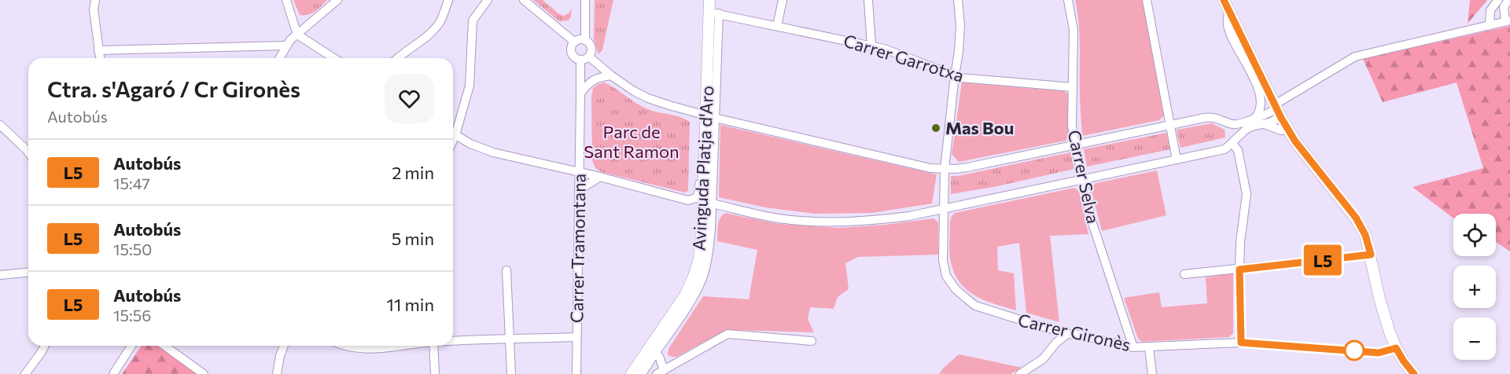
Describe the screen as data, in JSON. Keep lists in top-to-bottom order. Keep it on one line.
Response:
{"streets":{"street":["Carrer Garrotxa","Avinguda Platja d'Aro","Carrer Selva","Carrer Tramontana","Carrer Gironès"]},"crossings":[["Carrer Garrotxa","Avinguda Platja d'Aro"],["Carrer Garrotxa","Carrer Selva"],["Carrer Garrotxa","Carrer Gironès"],["Carrer Selva","Carrer Gironès"]],"parks":["Parc de Sant Ramon"],"places":["Mas Bou"],"lines":["bus line L5"],"page":{"on_map":"L5","heading":["Ctra. s'Agaró / Cr Gironès","Autobús"],"list":[{"mark":"L5","name":"Autobús","note":"15:47","value":"2 min"},{"mark":"L5","name":"Autobús","note":"15:50","value":"5 min"},{"mark":"L5","name":"Autobús","note":"15:56","value":"11 min"}],"map_buttons":["+","−"]}}
